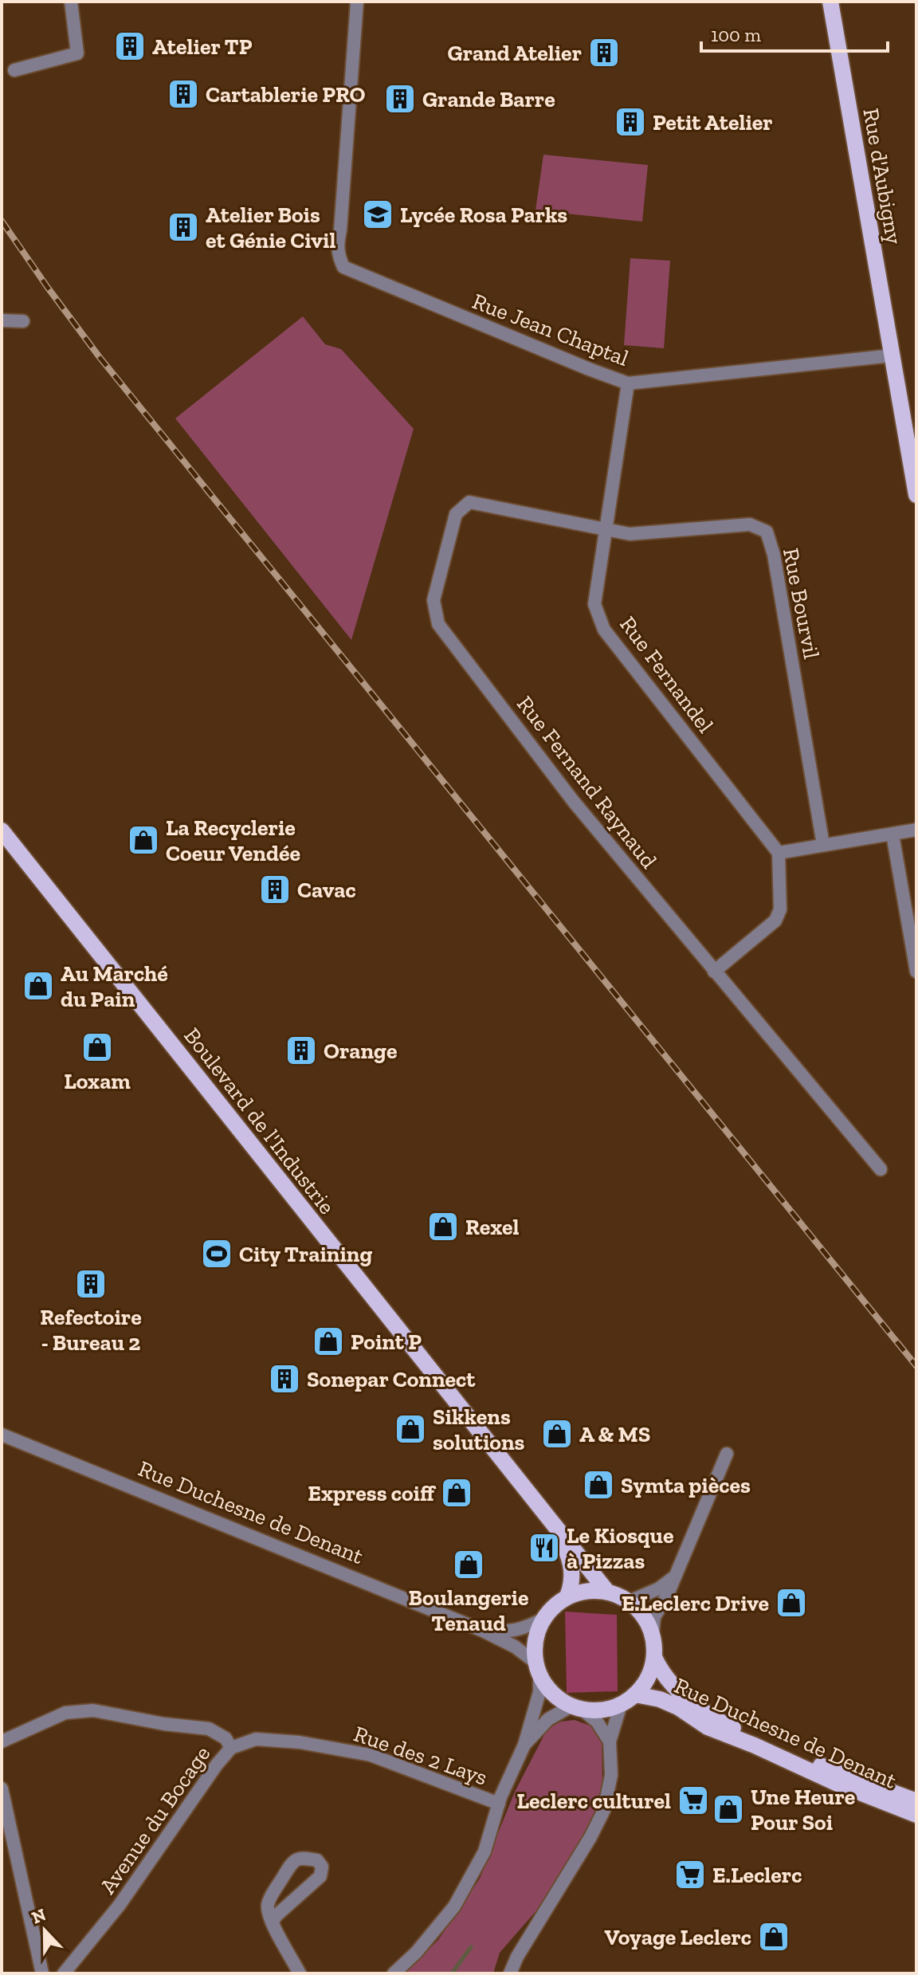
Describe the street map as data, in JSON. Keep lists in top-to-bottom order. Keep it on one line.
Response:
{"streets":{"main road":["Rue d'Aubigny","Boulevard de l'Industrie","Rue Duchesne de Denant"],"street":["Rue Jean Chaptal","Rue Bourvil","Rue Fernandel","Rue Fernand Raynaud","Rue des 2 Lays","Avenue du Bocage"]},"crossings":[["Rue d'Aubigny","Rue Jean Chaptal"],["Rue Jean Chaptal","Rue Fernandel"],["Rue Bourvil","Rue Fernandel"],["Rue Bourvil","Rue Fernand Raynaud"],["Rue Fernandel","Rue Fernand Raynaud"],["Boulevard de l'Industrie","Rue Duchesne de Denant"],["Rue des 2 Lays","Avenue du Bocage"]],"places":{"building":["Atelier TP","Grand Atelier","Cartablerie PRO","Grande Barre","Petit Atelier","Atelier Bois et Génie Civil","Cavac","Orange","Refectoire - Bureau 2","Sonepar Connect"],"school or university":["Lycée Rosa Parks"],"shop":["La Recyclerie Coeur Vendée","Au Marché du Pain","Loxam","Rexel","Point P","Sikkens solutions","A & MS","Symta pièces","Express coiff","Boulangerie Tenaud","E.Leclerc Drive","Une Heure Pour Soi","Voyage Leclerc"],"sports":["City Training"],"restaurant":["Le Kiosque à Pizzas"],"supermarket":["Leclerc culturel","E.Leclerc"]},"scale_bar":"100 m","north":"top"}
